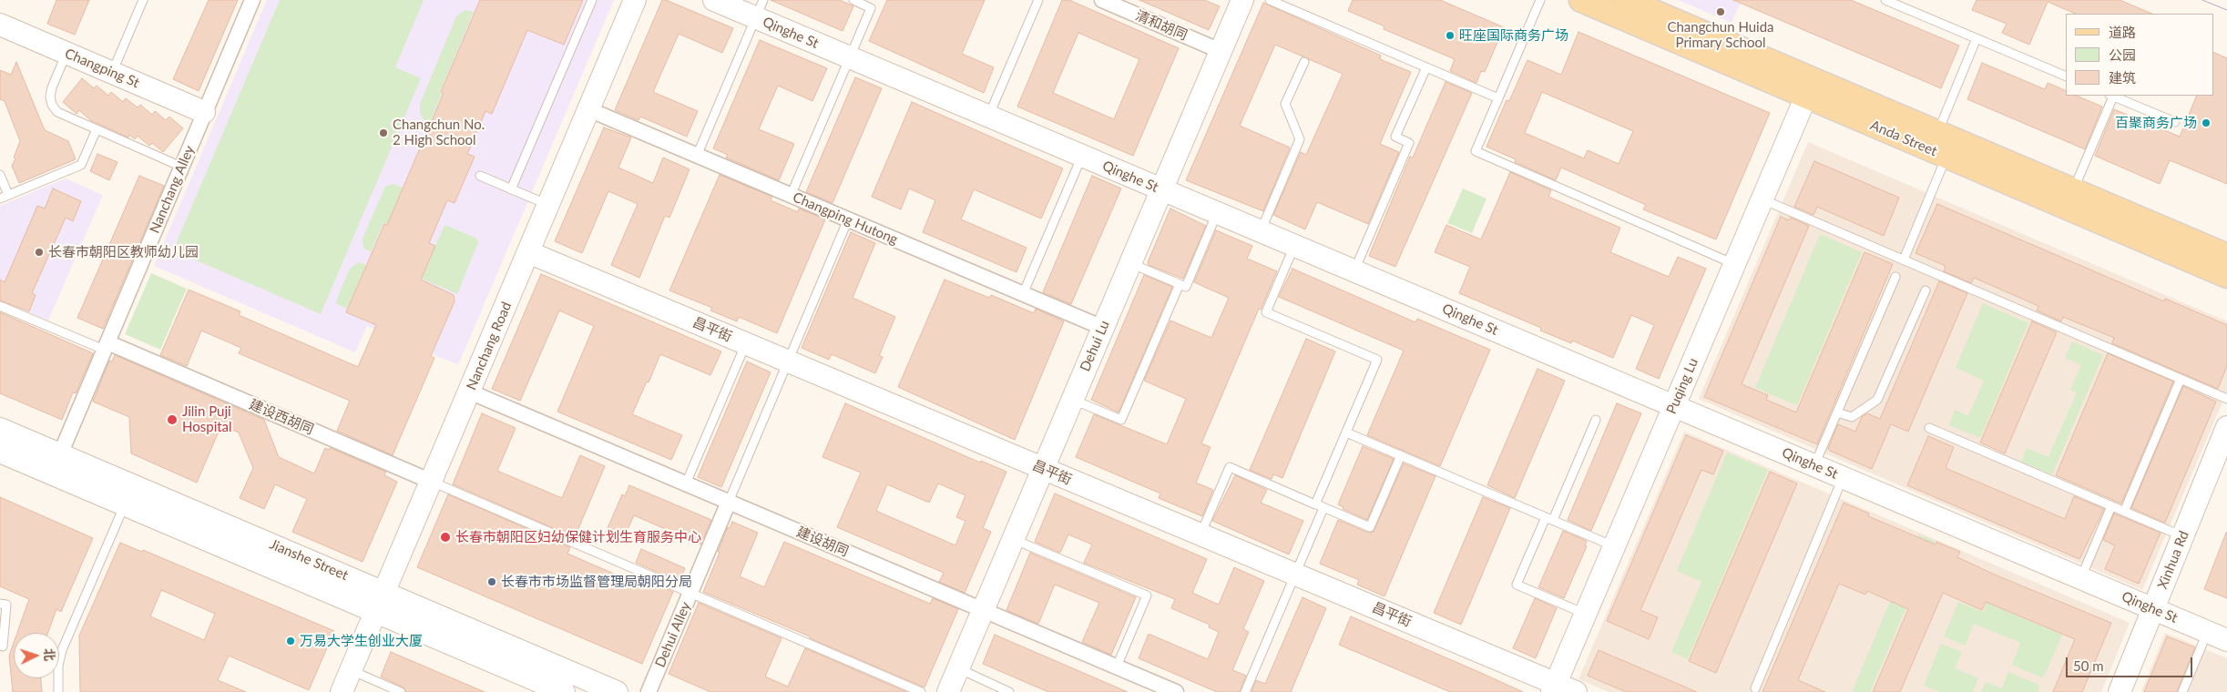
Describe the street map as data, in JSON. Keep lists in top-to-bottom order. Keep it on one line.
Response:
{"streets":{"main road":["Anda Street"],"street":["清和胡同","Qinghe St","Changping St","Nanchang Alley","Changping Hutong","昌平街","Nanchang Road","Dehui Lu","Puqing Lu","建设西胡同","建设胡同","Jianshe Street","Xinhua Rd","Dehui Alley"]},"crossings":[["清和胡同","Dehui Lu"],["Qinghe St","Dehui Lu"],["Qinghe St","Puqing Lu"],["Qinghe St","Xinhua Rd"],["Changping St","Nanchang Alley"],["Anda Street","Puqing Lu"],["Nanchang Alley","建设西胡同"],["Nanchang Alley","Jianshe Street"],["Changping Hutong","Nanchang Road"],["Changping Hutong","Dehui Lu"],["昌平街","Nanchang Road"],["昌平街","Dehui Lu"],["昌平街","Puqing Lu"],["Nanchang Road","建设西胡同"],["Nanchang Road","建设胡同"],["Nanchang Road","Jianshe Street"],["Dehui Lu","建设胡同"],["建设胡同","Dehui Alley"]],"places":["Changchun Huida Primary School","旺座国际商务广场","百聚商务广场","Changchun No. 2 High School","长春市朝阳区教师幼儿园","Jilin Puji Hospital","长春市朝阳区妇幼保健计划生育服务中心","长春市市场监督管理局朝阳分局","万易大学生创业大厦"],"legend":["道路","公园","建筑"],"scale_bar":"50 m","north":"right"}
